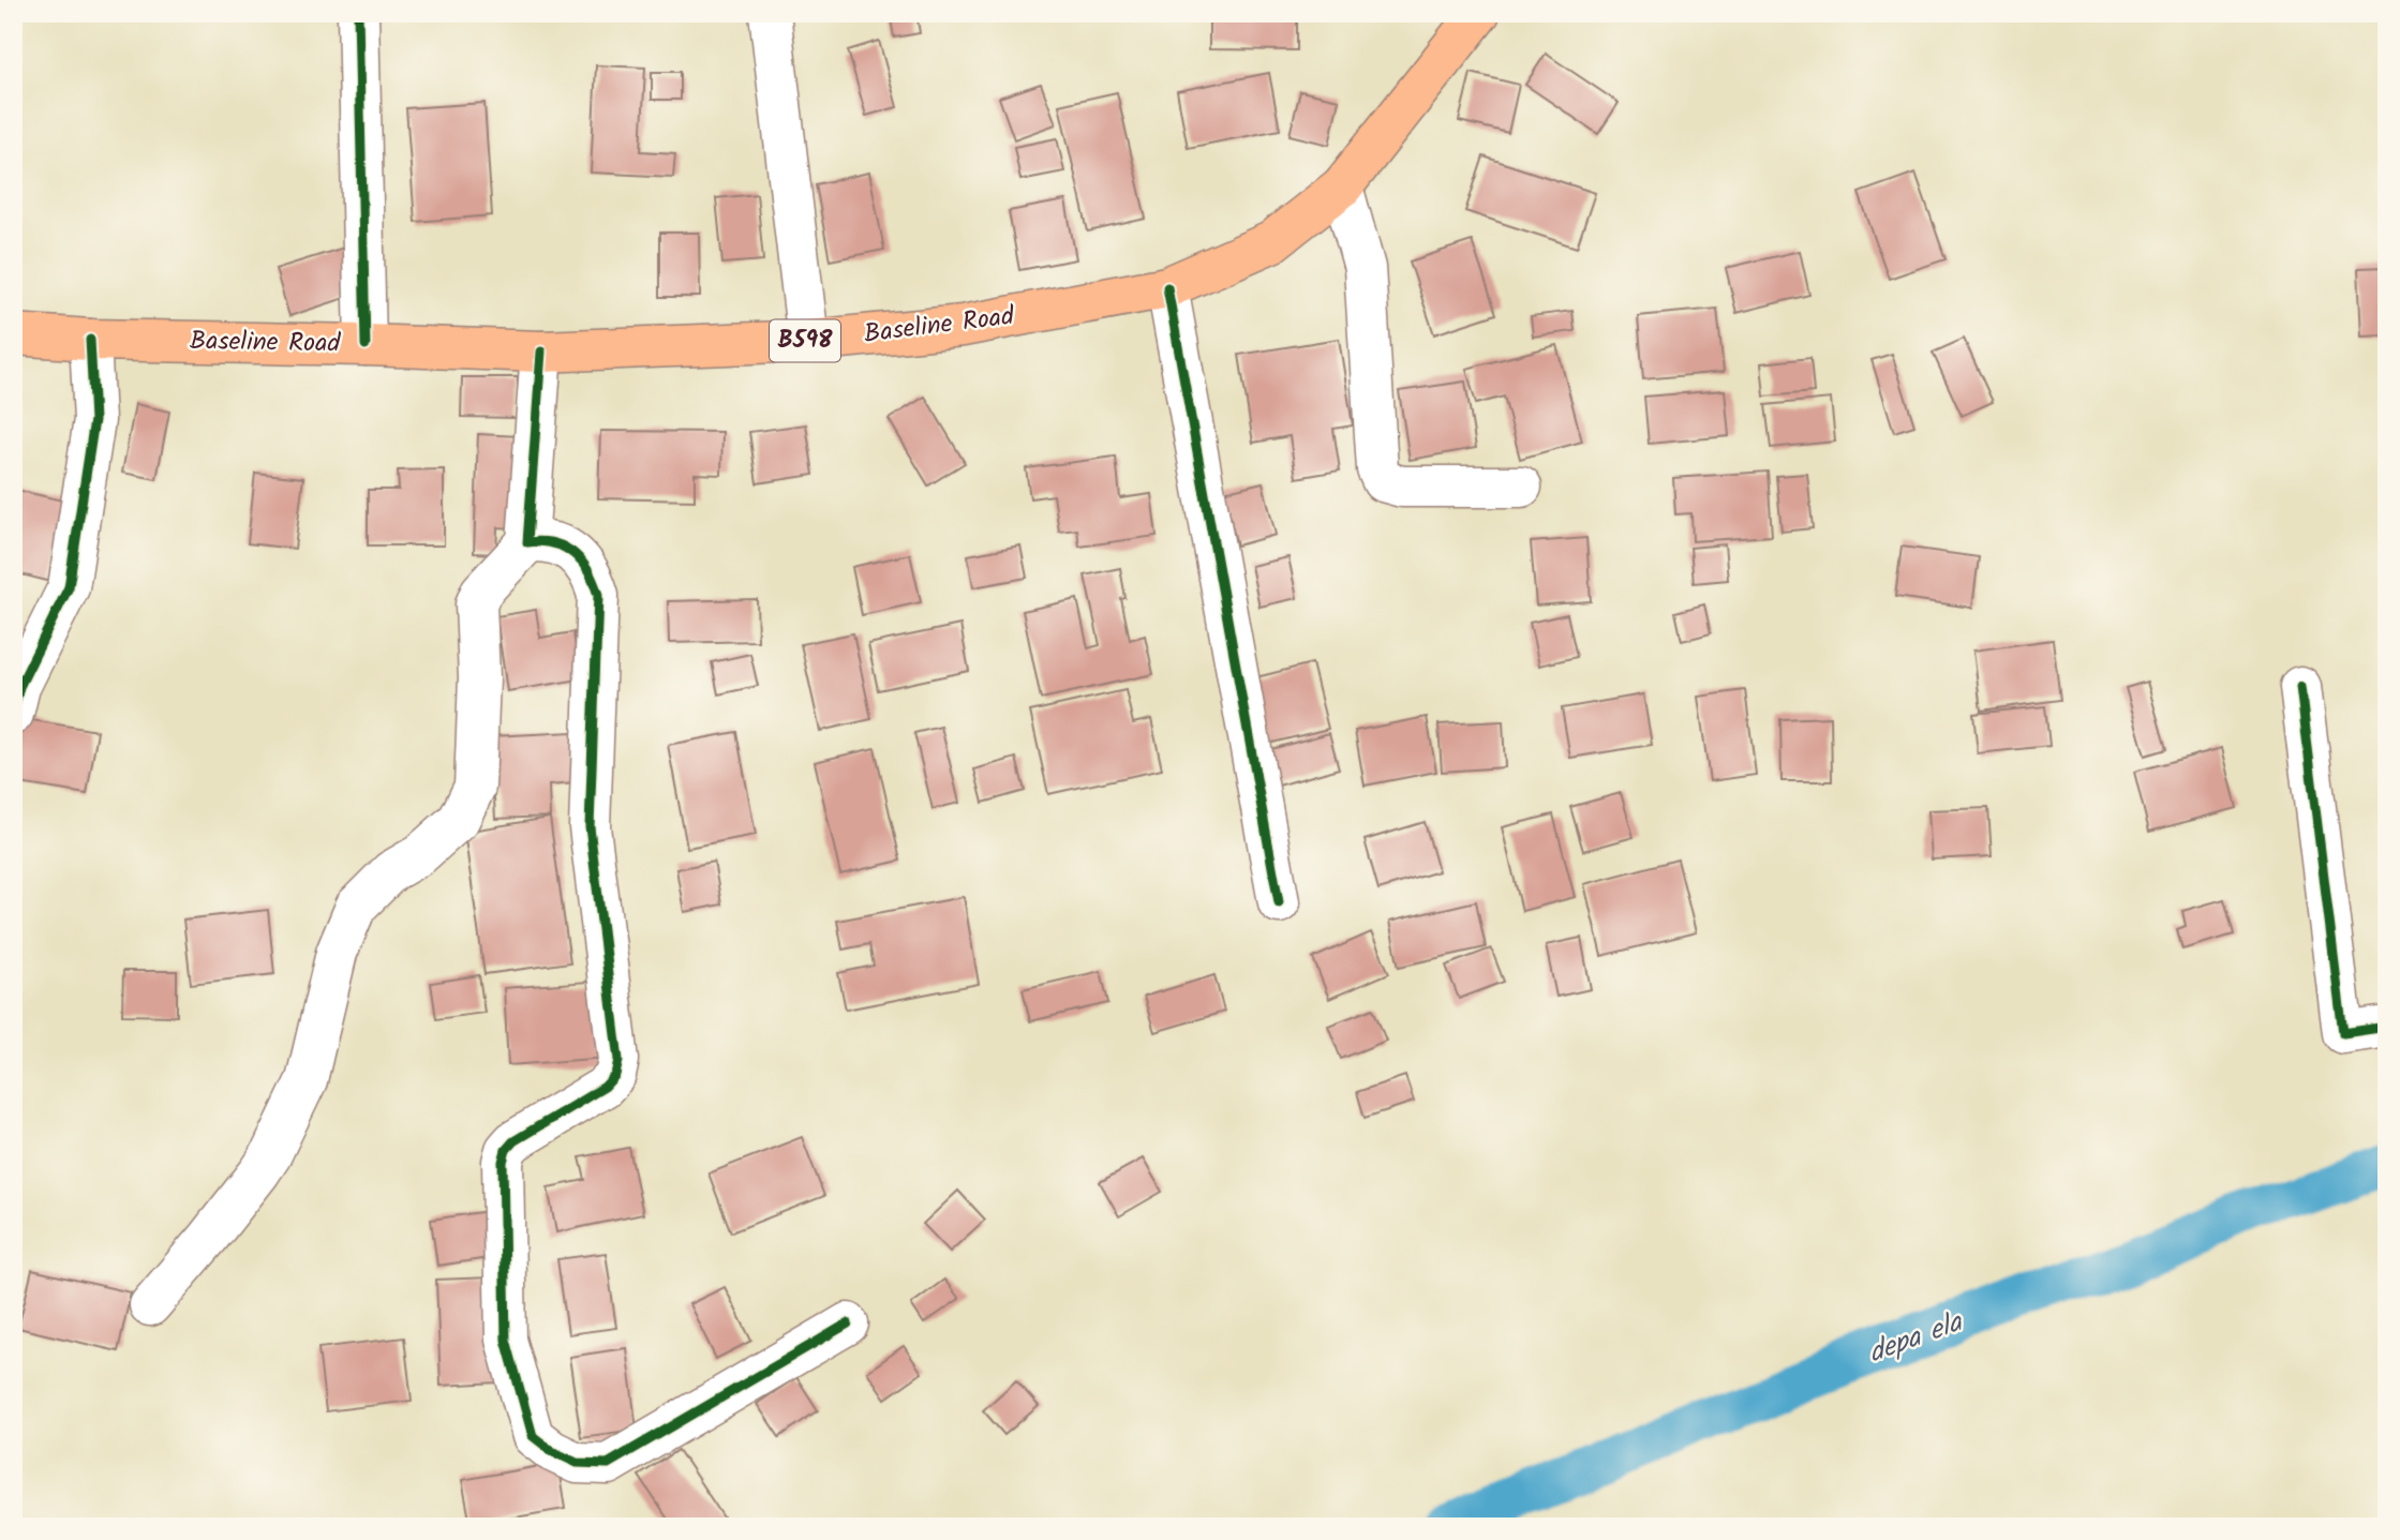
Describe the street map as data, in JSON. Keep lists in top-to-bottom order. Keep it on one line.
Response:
{"streets":{"main road":["Baseline Road","B598"]},"water":["depa ela"]}
